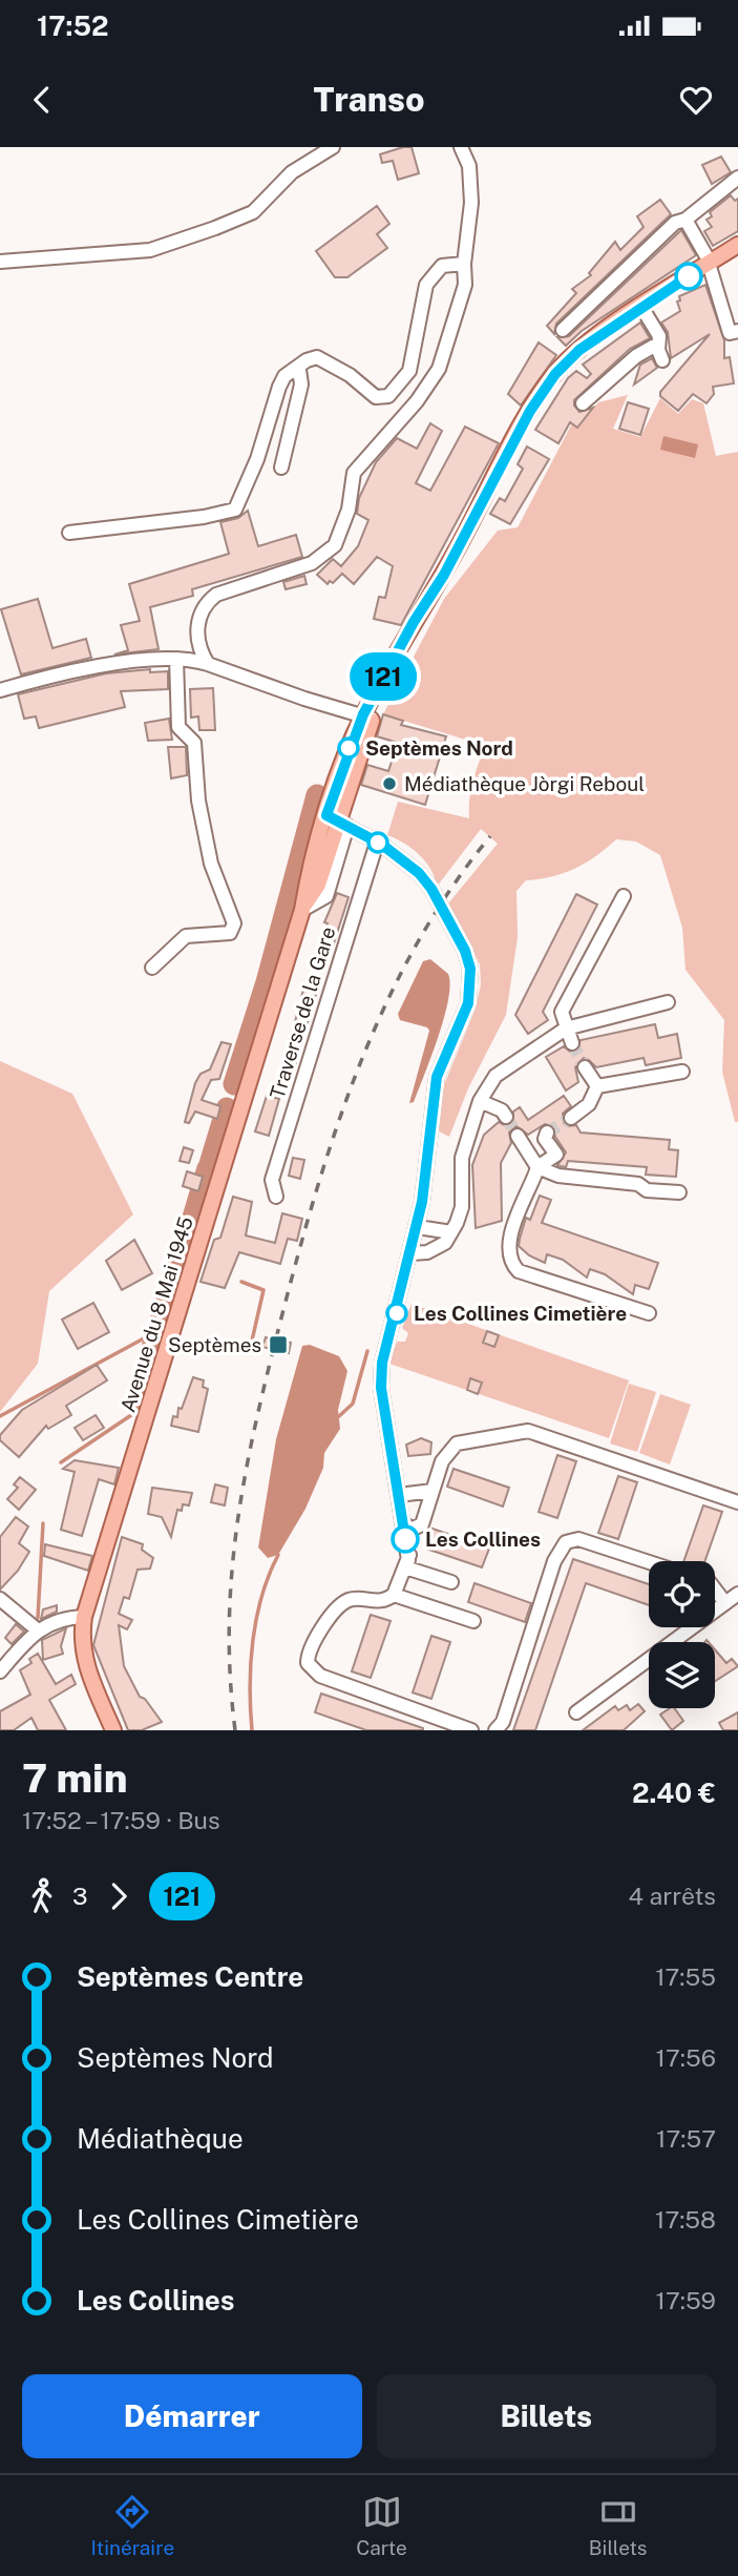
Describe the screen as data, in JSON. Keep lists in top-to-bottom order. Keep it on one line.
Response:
{"streets":{"main road":["Avenue du 8 Mai 1945"],"street":["Traverse de la Gare"]},"places":{"other":["Septèmes Nord","Médiathèque Jòrgi Reboul","Les Collines Cimetière","Les Collines"],"transit":["Septèmes"]},"lines":["bus line 121"],"page":{"status":"17:52","header":"Transo","on_map":"121","heading":["7 min","17:52 – 17:59 · Bus","2.40 €"],"legs":["3","121","4 arrêts"],"list":[{"name":"Septèmes Centre","value":"17:55"},{"name":"Septèmes Nord","value":"17:56"},{"name":"Médiathèque","value":"17:57"},{"name":"Les Collines Cimetière","value":"17:58"},{"name":"Les Collines","value":"17:59"}],"buttons":["Démarrer","Billets"],"tabs":["Itinéraire","Carte","Billets"]}}
